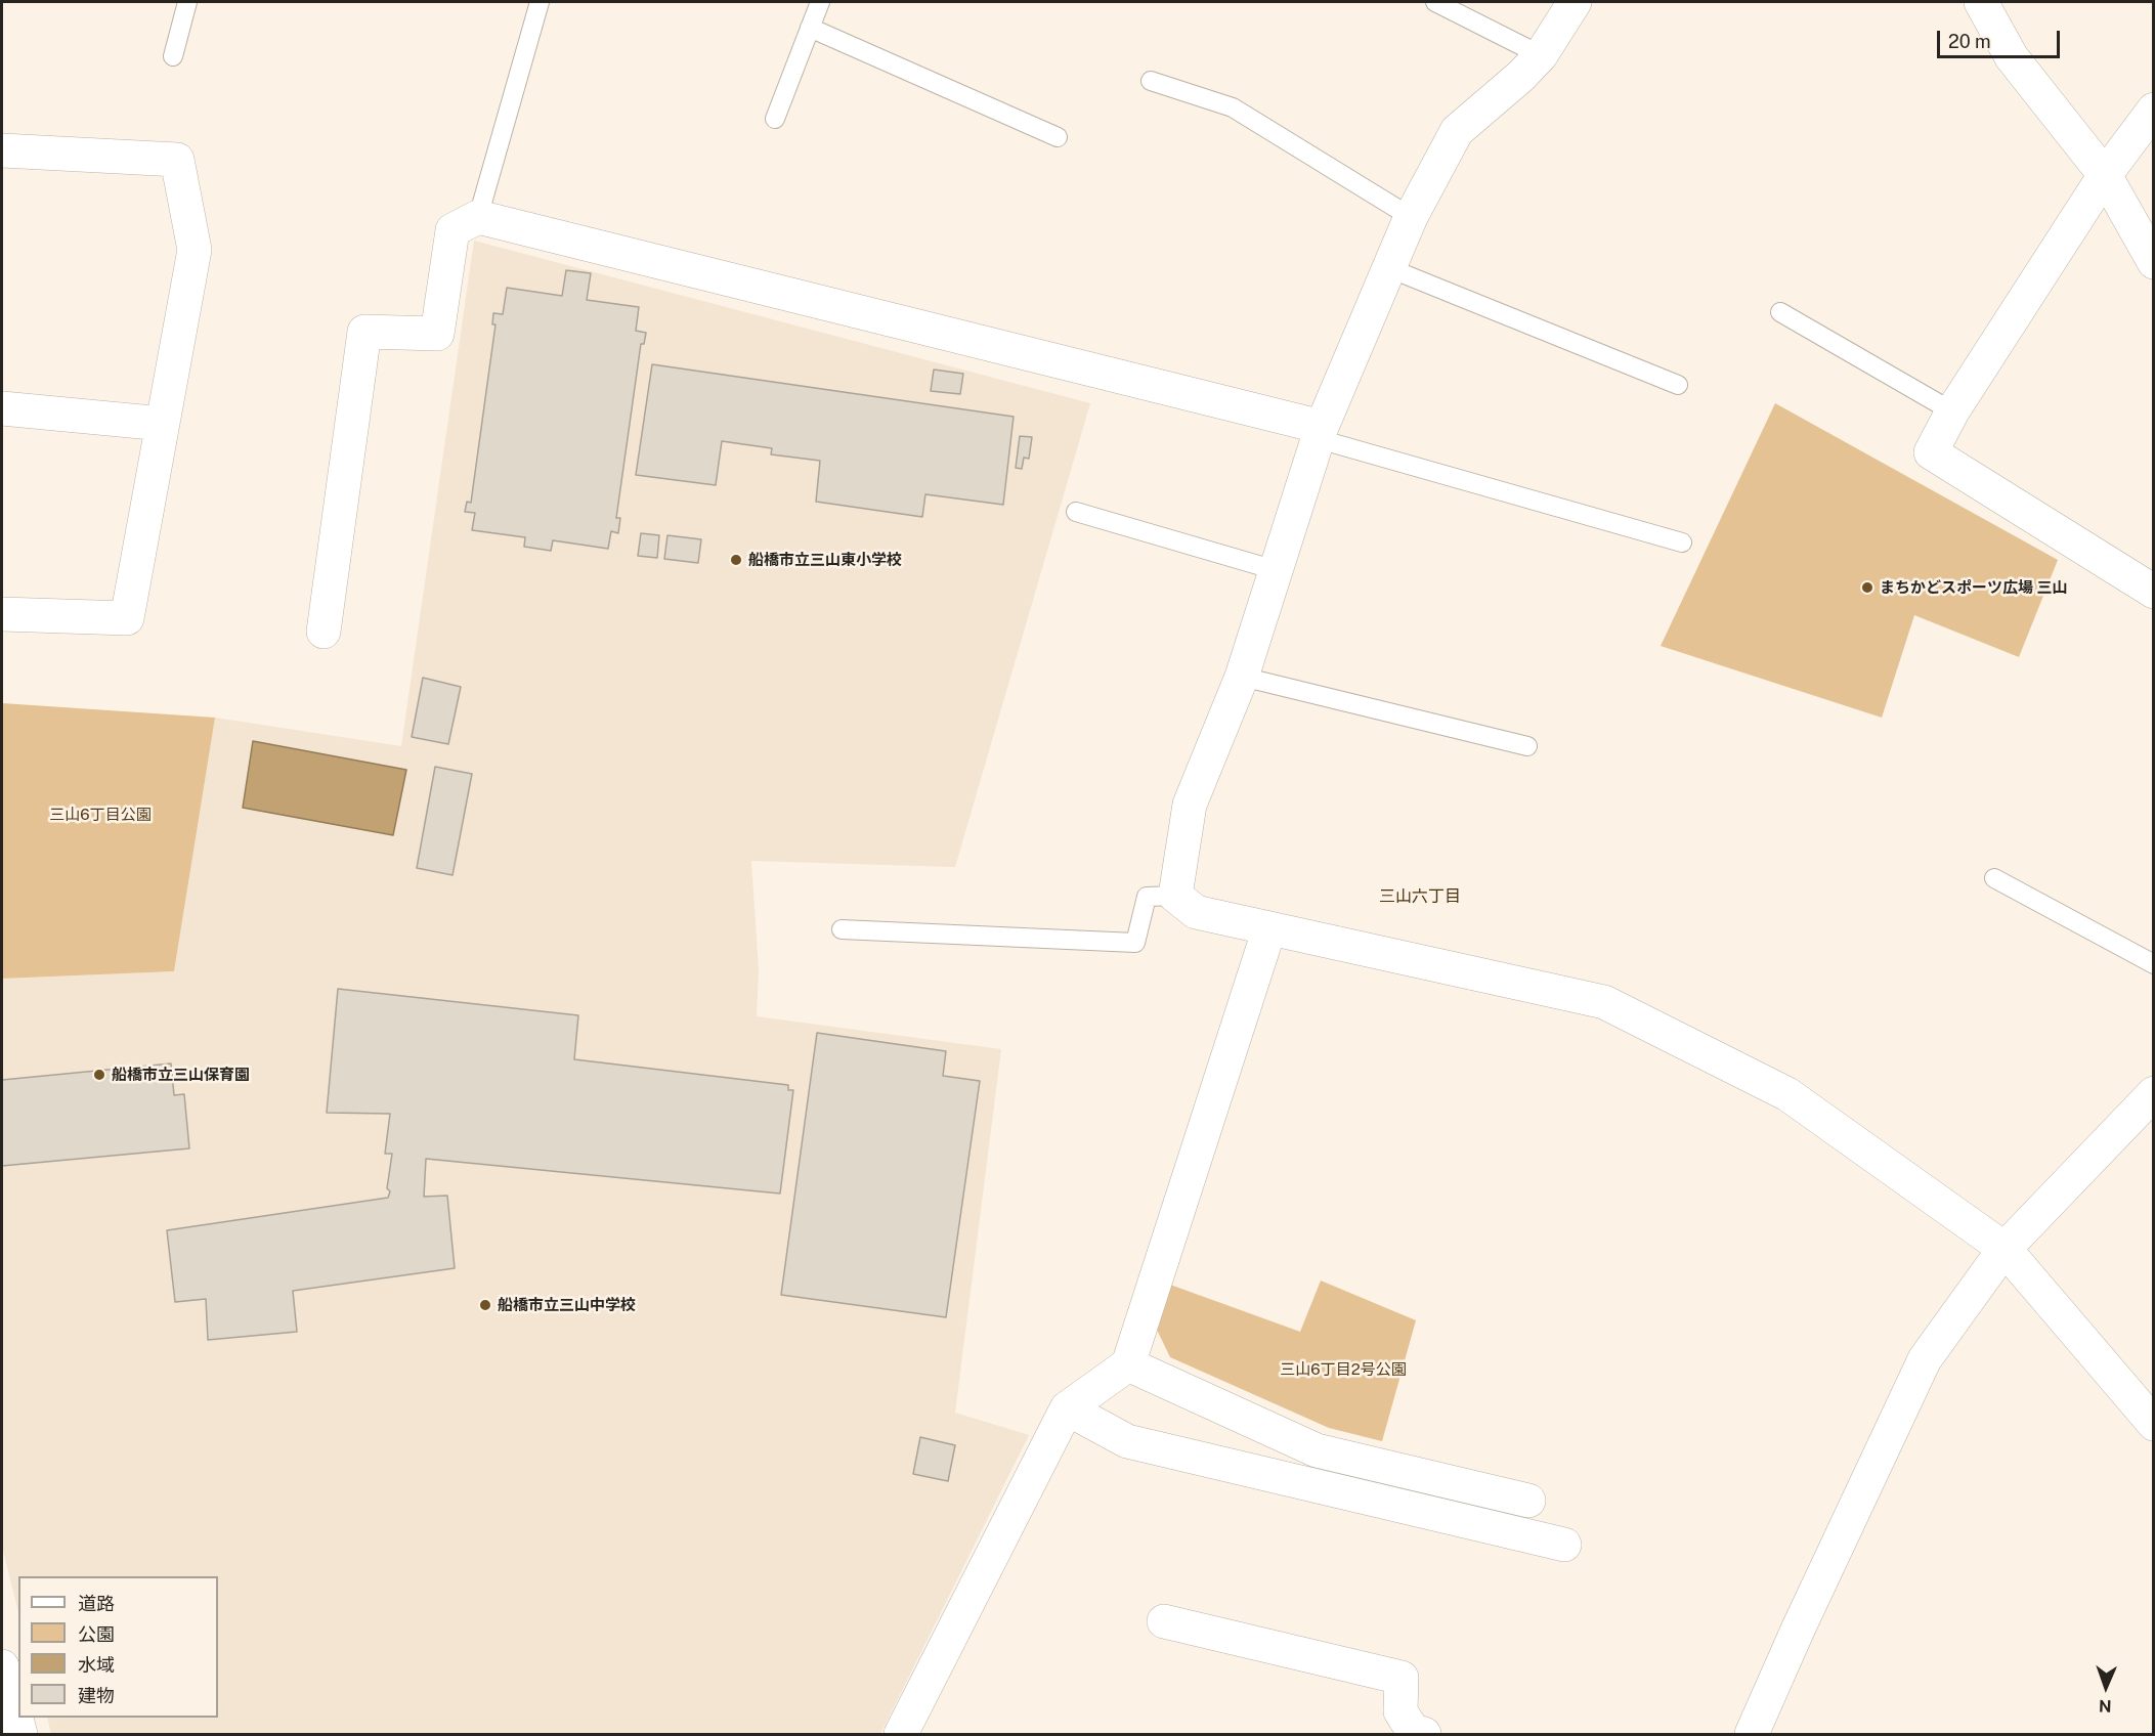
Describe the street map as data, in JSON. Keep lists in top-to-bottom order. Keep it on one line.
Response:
{"districts":["三山六丁目"],"parks":["三山6丁目公園","三山6丁目2号公園"],"places":["船橋市立三山東小学校","まちかどスポーツ広場 三山","船橋市立三山保育園","船橋市立三山中学校"],"legend":["道路","公園","水域","建物"],"scale_bar":"20 m","north":"bottom"}
